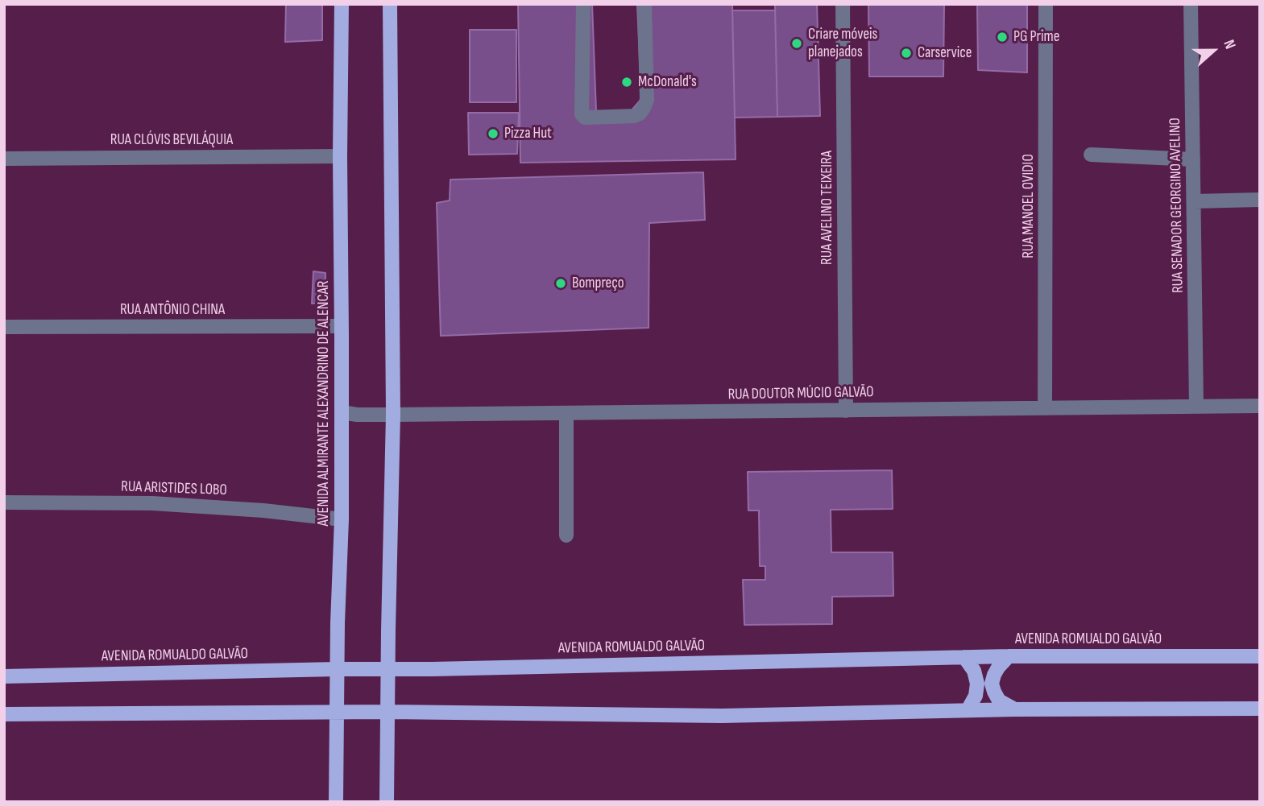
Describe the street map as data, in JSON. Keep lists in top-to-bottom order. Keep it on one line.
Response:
{"streets":{"main road":["AVENIDA ALMIRANTE ALEXANDRINO DE ALENCAR","AVENIDA ROMUALDO GALVÃO"],"street":["RUA CLÓVIS BEVILÁQUIA","RUA SENADOR GEORGINO AVELINO","RUA MANOEL OVIDIO","RUA AVELINO TEIXEIRA","RUA ANTÔNIO CHINA","RUA DOUTOR MÚCIO GALVÃO","RUA ARISTIDES LOBO"]},"crossings":[["RUA CLÓVIS BEVILÁQUIA","AVENIDA ALMIRANTE ALEXANDRINO DE ALENCAR"],["RUA SENADOR GEORGINO AVELINO","RUA DOUTOR MÚCIO GALVÃO"],["RUA MANOEL OVIDIO","RUA DOUTOR MÚCIO GALVÃO"],["RUA AVELINO TEIXEIRA","RUA DOUTOR MÚCIO GALVÃO"],["RUA ANTÔNIO CHINA","AVENIDA ALMIRANTE ALEXANDRINO DE ALENCAR"],["RUA DOUTOR MÚCIO GALVÃO","AVENIDA ALMIRANTE ALEXANDRINO DE ALENCAR"],["AVENIDA ALMIRANTE ALEXANDRINO DE ALENCAR","RUA ARISTIDES LOBO"],["AVENIDA ALMIRANTE ALEXANDRINO DE ALENCAR","AVENIDA ROMUALDO GALVÃO"]],"places":["PG Prime","Criare móveis planejados","Carservice","McDonald's","Pizza Hut","Bompreço"],"north":"right"}
